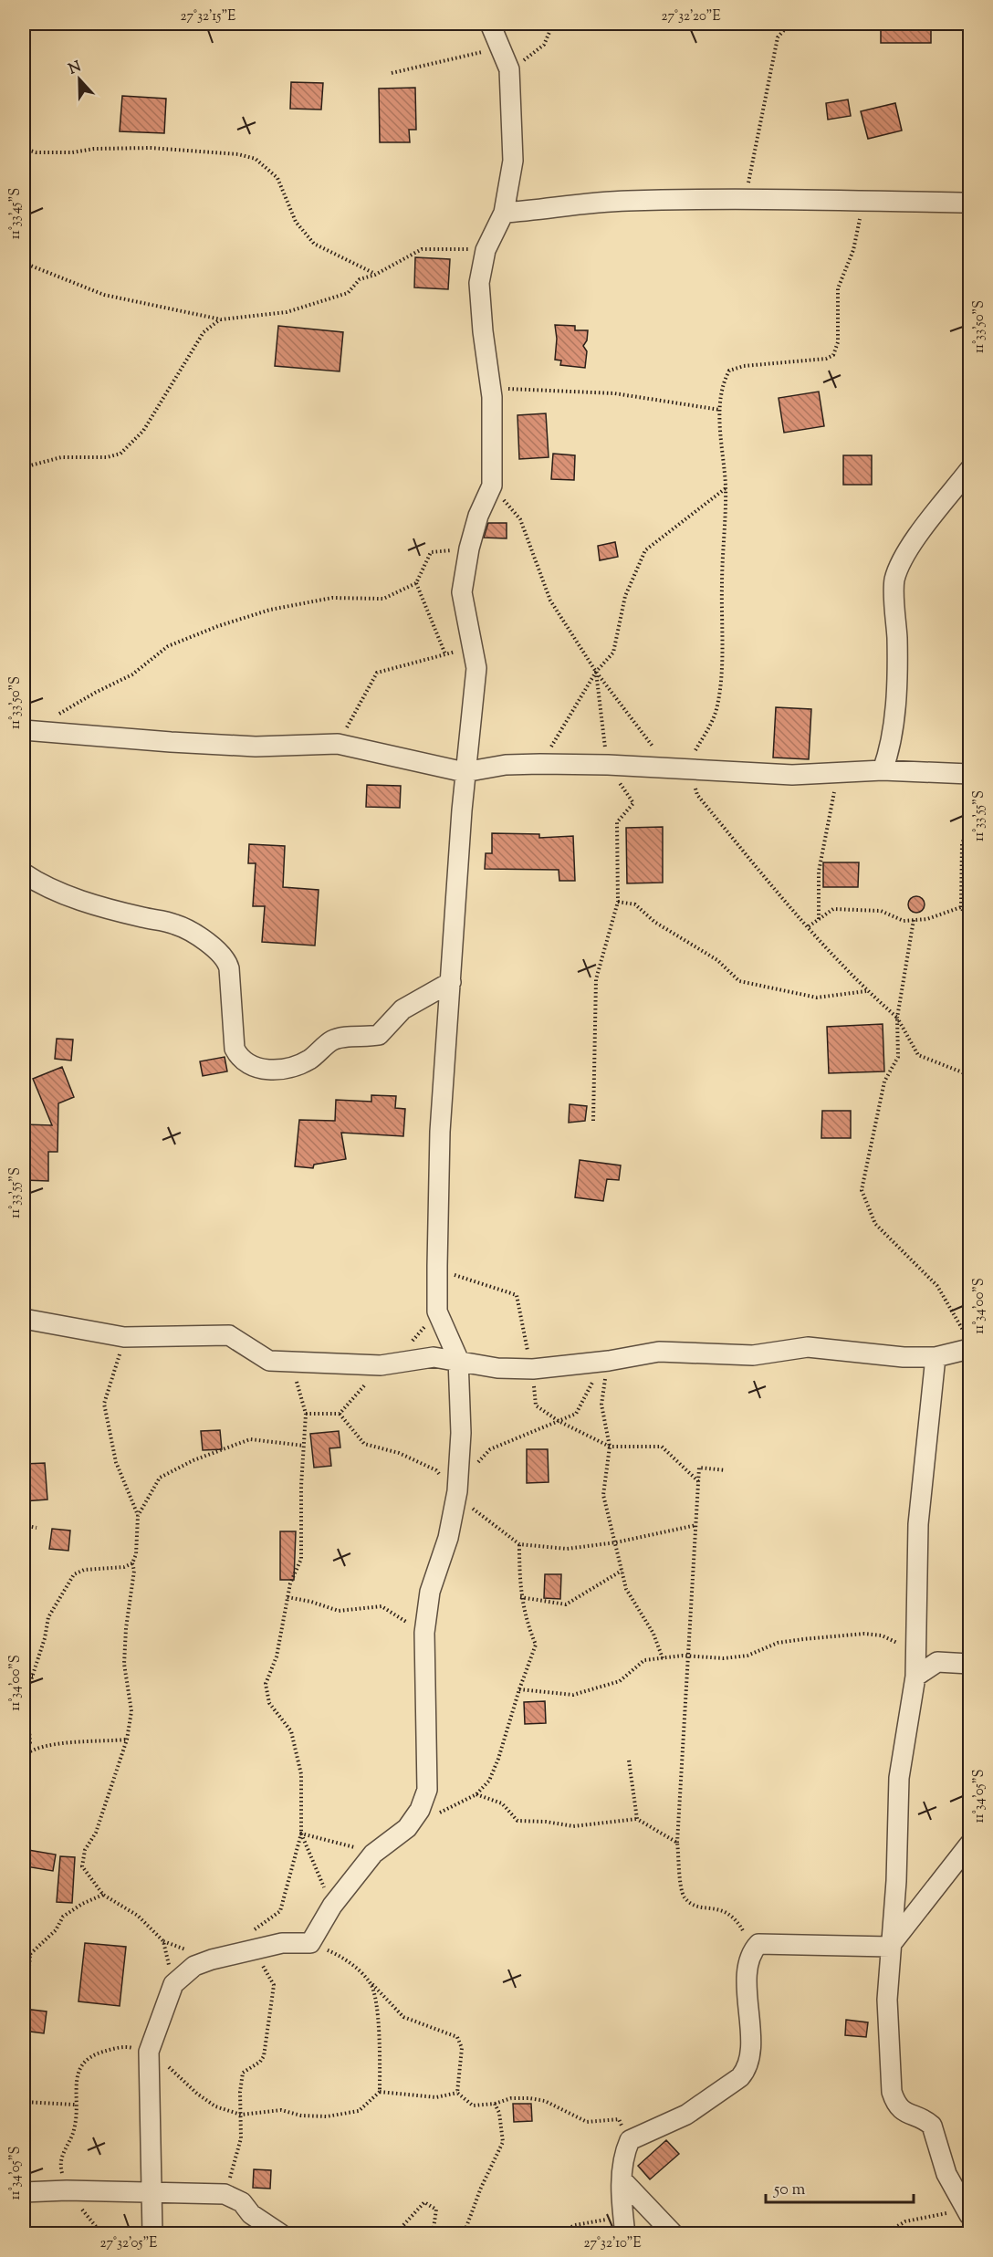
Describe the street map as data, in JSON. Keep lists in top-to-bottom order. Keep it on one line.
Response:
{"scale_bar":"50 m","north":"top","coordinates":["27°32'15\"E","27°32'20\"E","11°33'45\"S","11°33'50\"S","11°33'55\"S","11°34'00\"S","11°34'05\"S","27°32'05\"E","27°32'10\"E"]}
